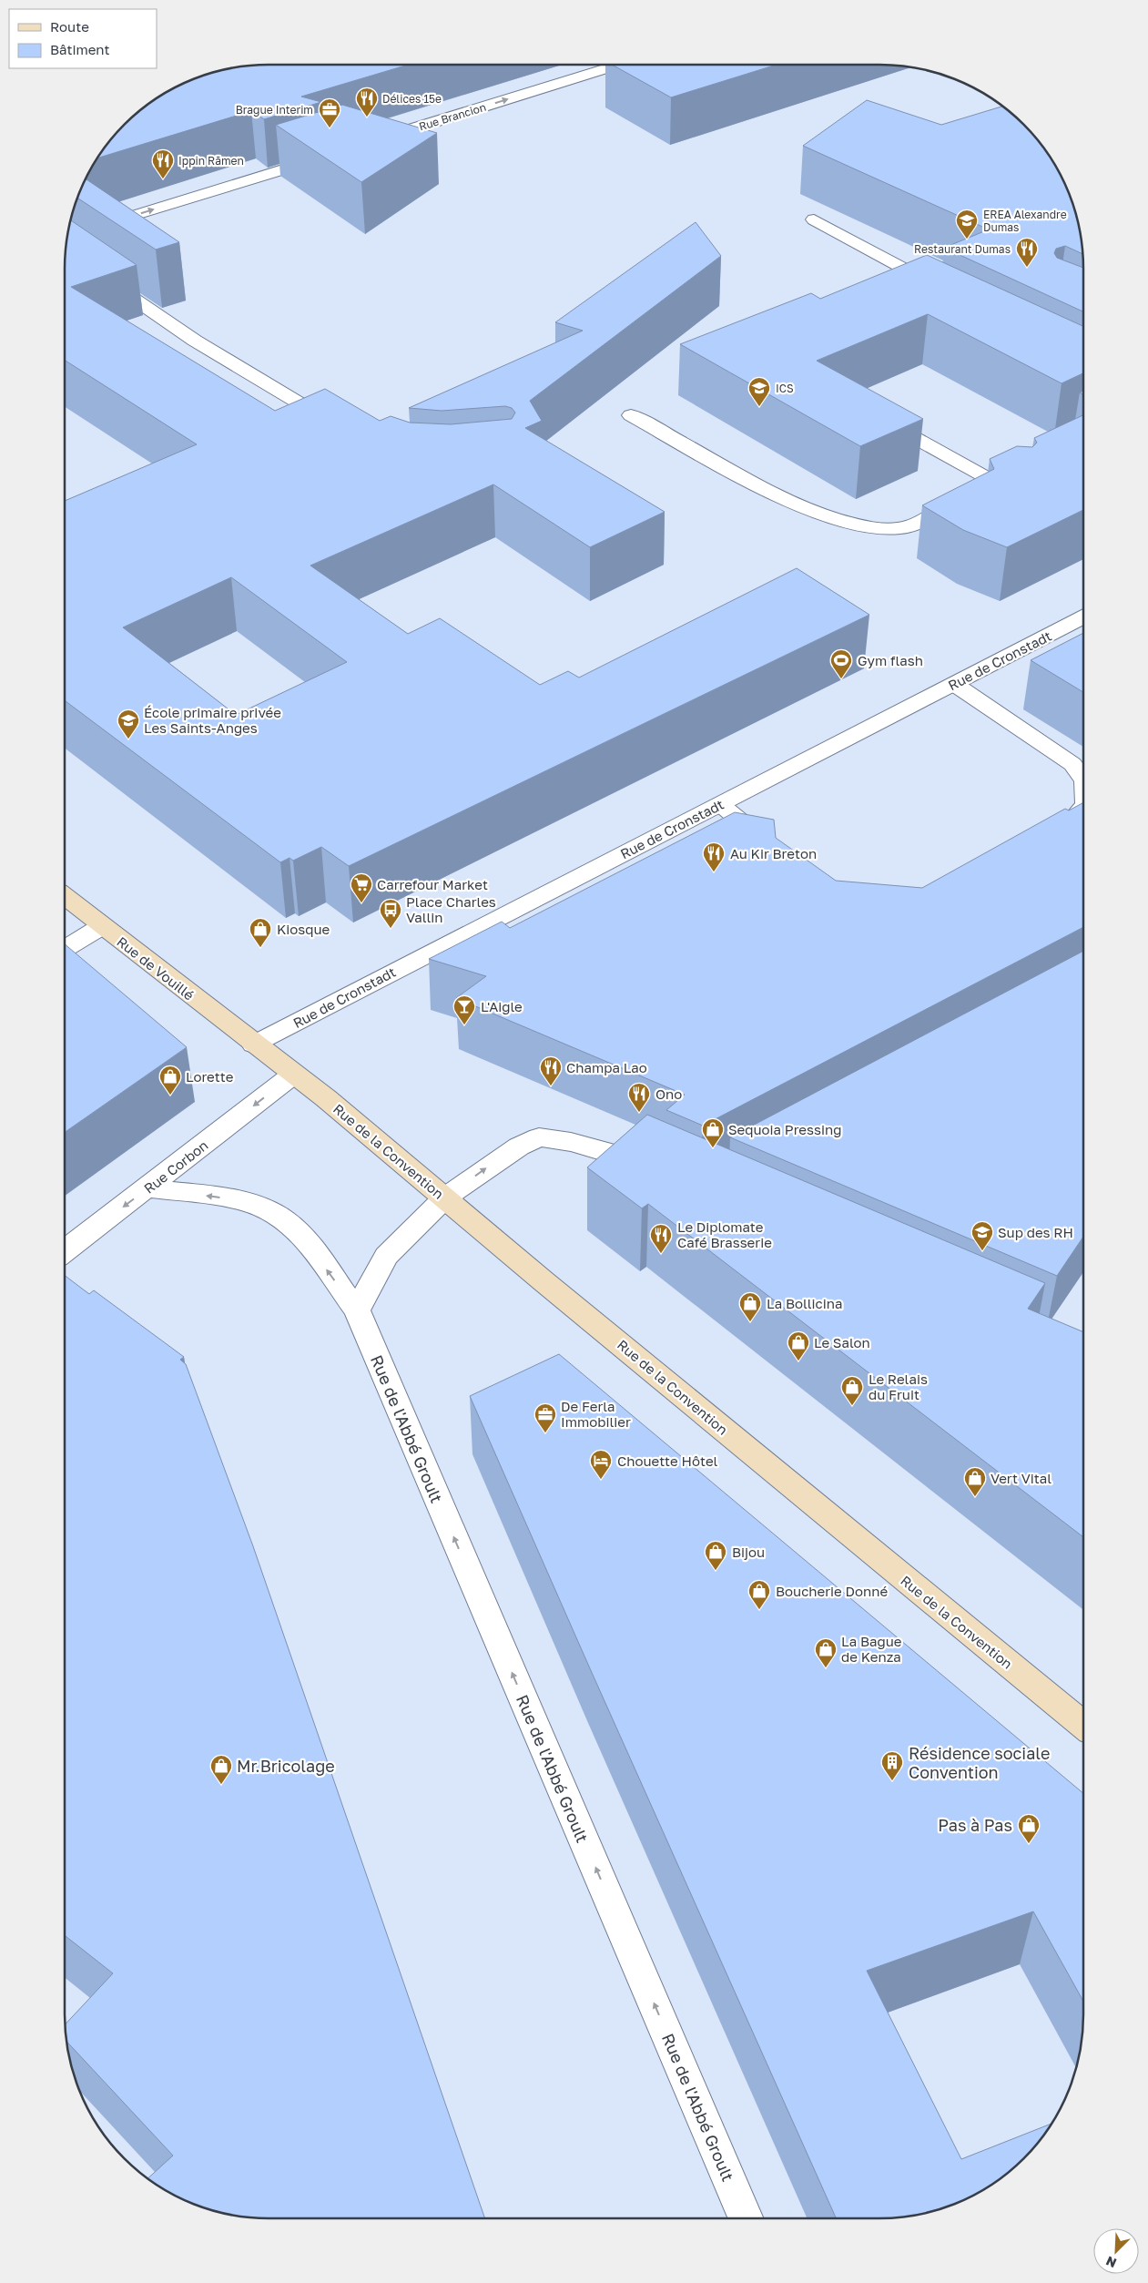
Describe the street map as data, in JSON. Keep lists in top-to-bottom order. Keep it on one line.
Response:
{"streets":{"main road":["Rue de Vouillé","Rue de la Convention"],"street":["Rue Brancion","Rue de Cronstadt","Rue Corbon","Rue de l'Abbé Groult"]},"crossings":[["Rue de Cronstadt","Rue de Vouillé"],["Rue de Cronstadt","Rue de la Convention"],["Rue de Vouillé","Rue de la Convention"],["Rue de la Convention","Rue Corbon"],["Rue Corbon","Rue de l'Abbé Groult"]],"one_way":["Rue Brancion","Rue de l'Abbé Groult"],"places":{"restaurant":["Délices 15e","Ippin Rāmen","Restaurant Dumas","Au Kir Breton","Champa Lao","Ono","Le Diplomate Café Brasserie"],"office":["Brague Interim","De Ferla Immobilier"],"school or university":["EREA Alexandre Dumas","ICS","École primaire privée Les Saints-Anges","Sup des RH"],"sports":["Gym flash"],"supermarket":["Carrefour Market"],"bus stop":["Place Charles Vallin"],"shop":["Kiosque","Lorette","Sequoia Pressing","La Bollicina","Le Salon","Le Relais du Fruit","Vert Vital","Bijou","Boucherie Donné","La Bague de Kenza","Mr.Bricolage","Pas à Pas"],"bar":["L'Aigle"],"hotel":["Chouette Hôtel"],"building":["Résidence sociale Convention"]},"legend":["Route","Bâtiment"],"north":"bottom left"}
